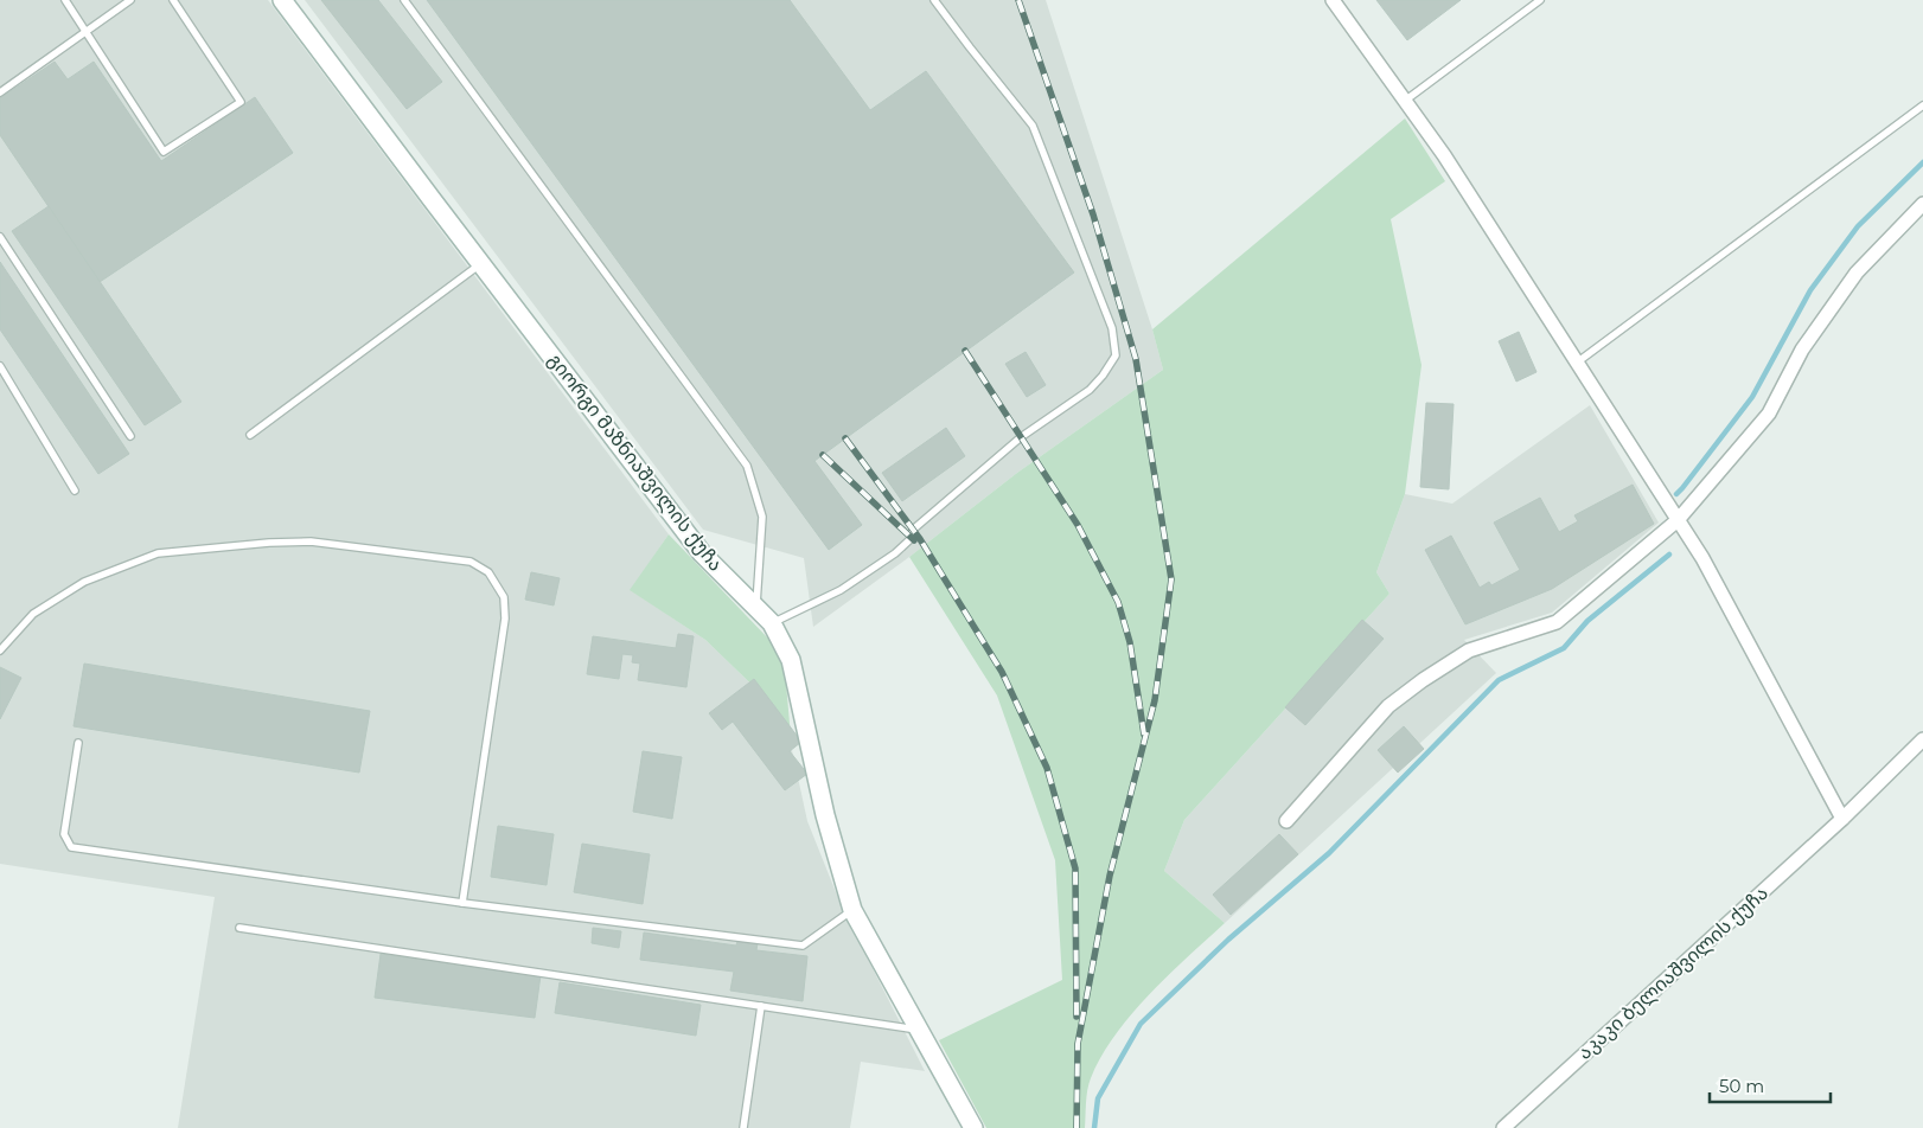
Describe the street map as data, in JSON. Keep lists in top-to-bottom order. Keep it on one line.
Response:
{"streets":{"street":["გიორგი მაზნიაშვილის ქუჩა","აკაკი ბელიაშვილის ქუჩა"]},"scale_bar":"50 m"}
